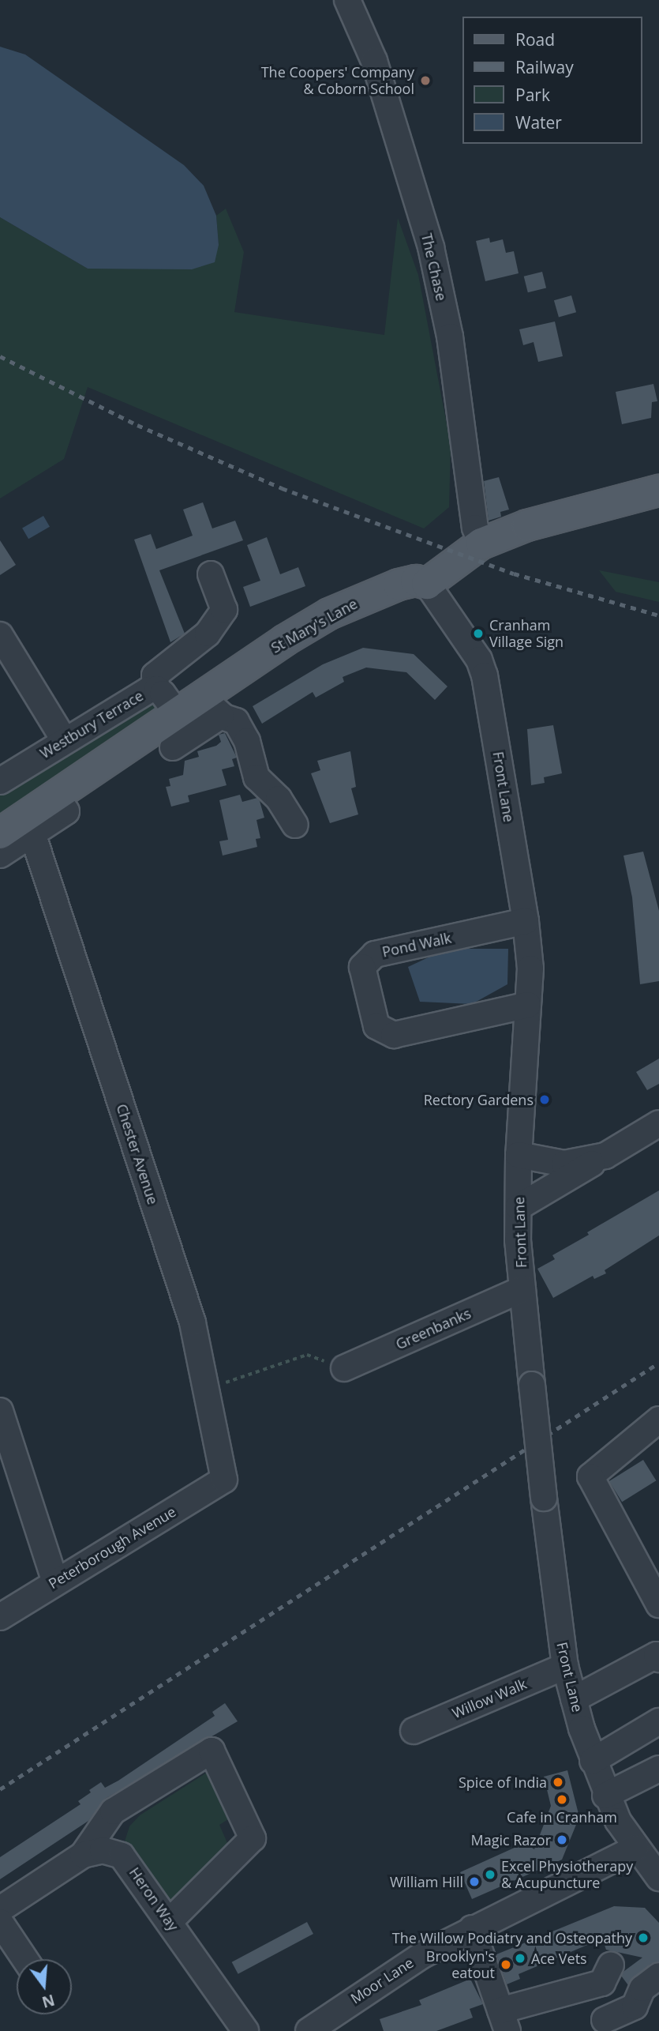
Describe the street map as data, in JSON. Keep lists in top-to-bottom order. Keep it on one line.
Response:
{"streets":{"main road":["St Mary's Lane"],"street":["The Chase","Westbury Terrace","Front Lane","Pond Walk","Chester Avenue","Greenbanks","Peterborough Avenue","Willow Walk","Heron Way","Moor Lane"]},"crossings":[["St Mary's Lane","Westbury Terrace"],["St Mary's Lane","Front Lane"],["Front Lane","Pond Walk"],["Front Lane","Greenbanks"],["Front Lane","Willow Walk"],["Front Lane","Moor Lane"],["Chester Avenue","Peterborough Avenue"]],"places":["The Coopers' Company & Coborn School","Cranham Village Sign","Rectory Gardens","Spice of India","Cafe in Cranham","Magic Razor","Excel Physiotherapy & Acupuncture","William Hill","The Willow Podiatry and Osteopathy","Ace Vets","Brooklyn's eatout"],"legend":["Road","Railway","Park","Water"],"north":"bottom"}
